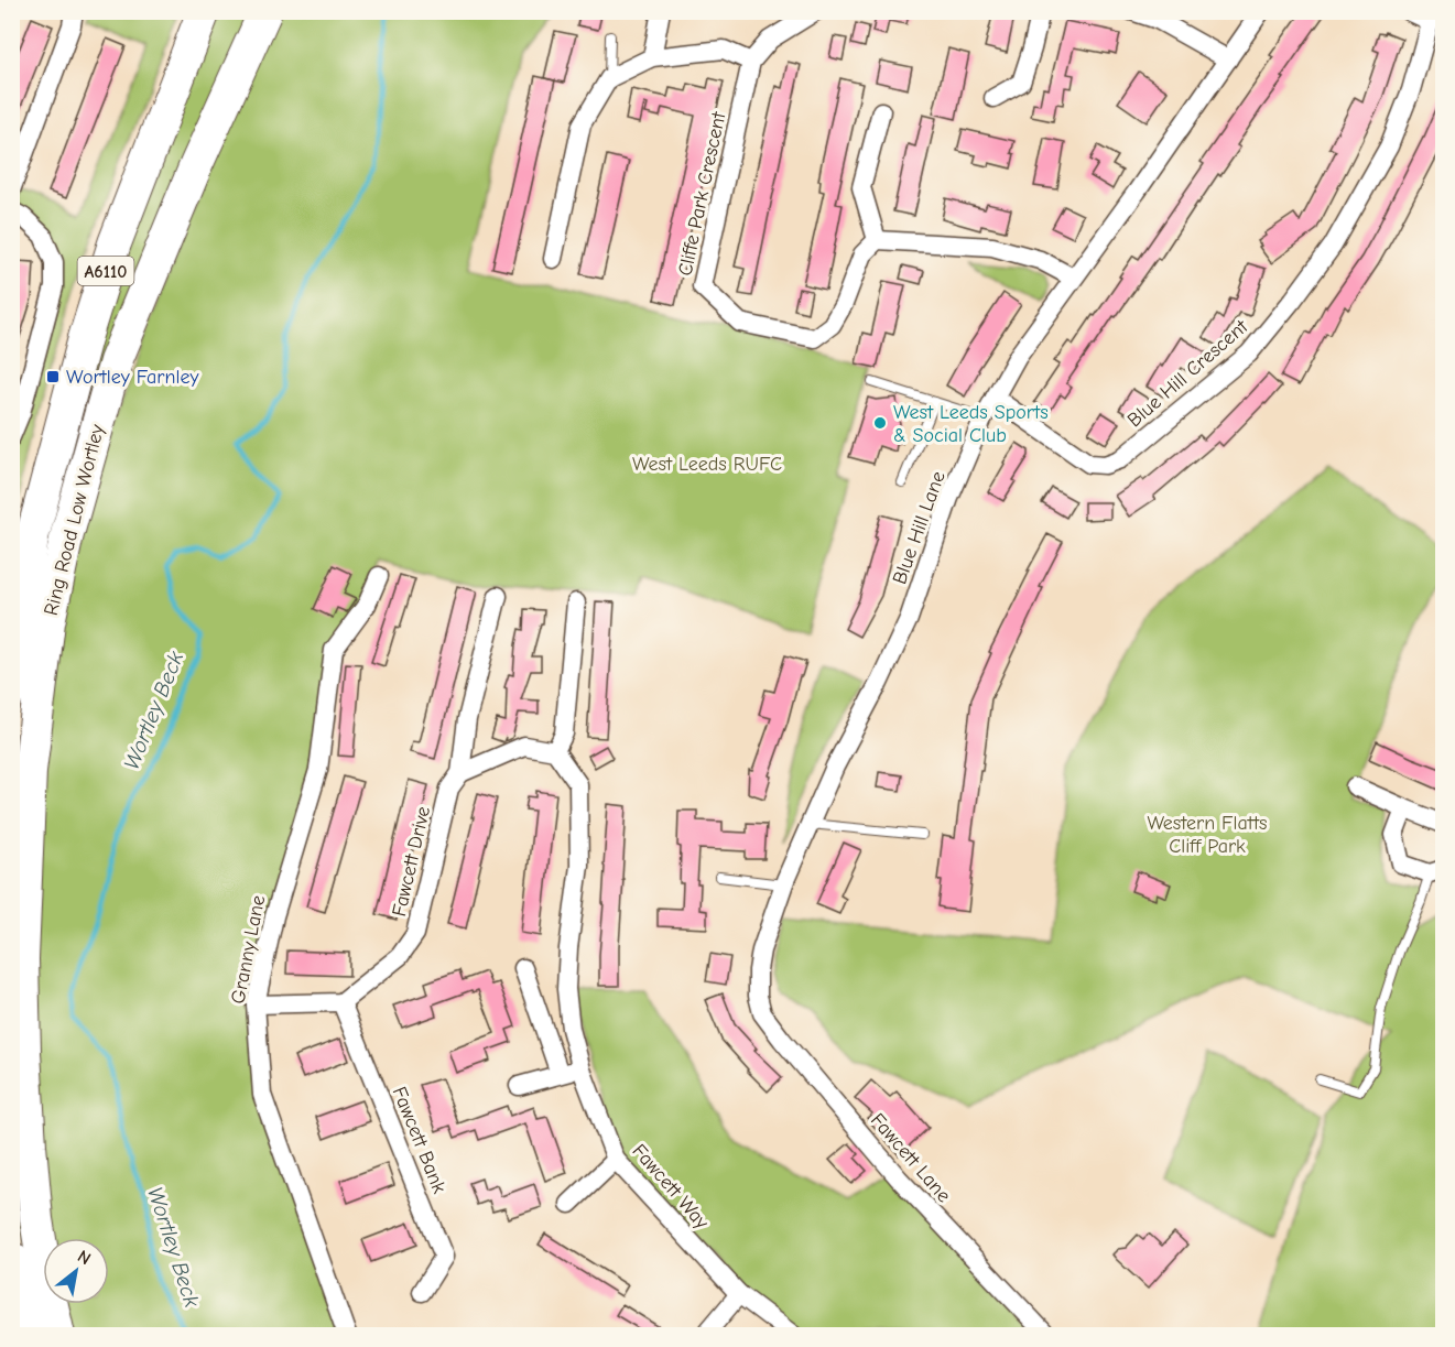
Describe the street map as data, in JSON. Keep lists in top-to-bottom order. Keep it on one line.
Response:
{"streets":{"highway":["A6110","Ring Road Low Wortley"],"street":["Cliffe Park Crescent","Blue Hill Crescent","Blue Hill Lane","Fawcett Drive","Granny Lane","Fawcett Bank","Fawcett Lane","Fawcett Way"]},"crossings":[["Blue Hill Crescent","Blue Hill Lane"],["Blue Hill Lane","Fawcett Lane"],["Fawcett Drive","Fawcett Bank"]],"water":["Wortley Beck"],"parks":["West Leeds RUFC","Western Flatts Cliff Park"],"places":{"transit":["Wortley Farnley"],"other":["West Leeds Sports & Social Club"]},"north":"top right"}
